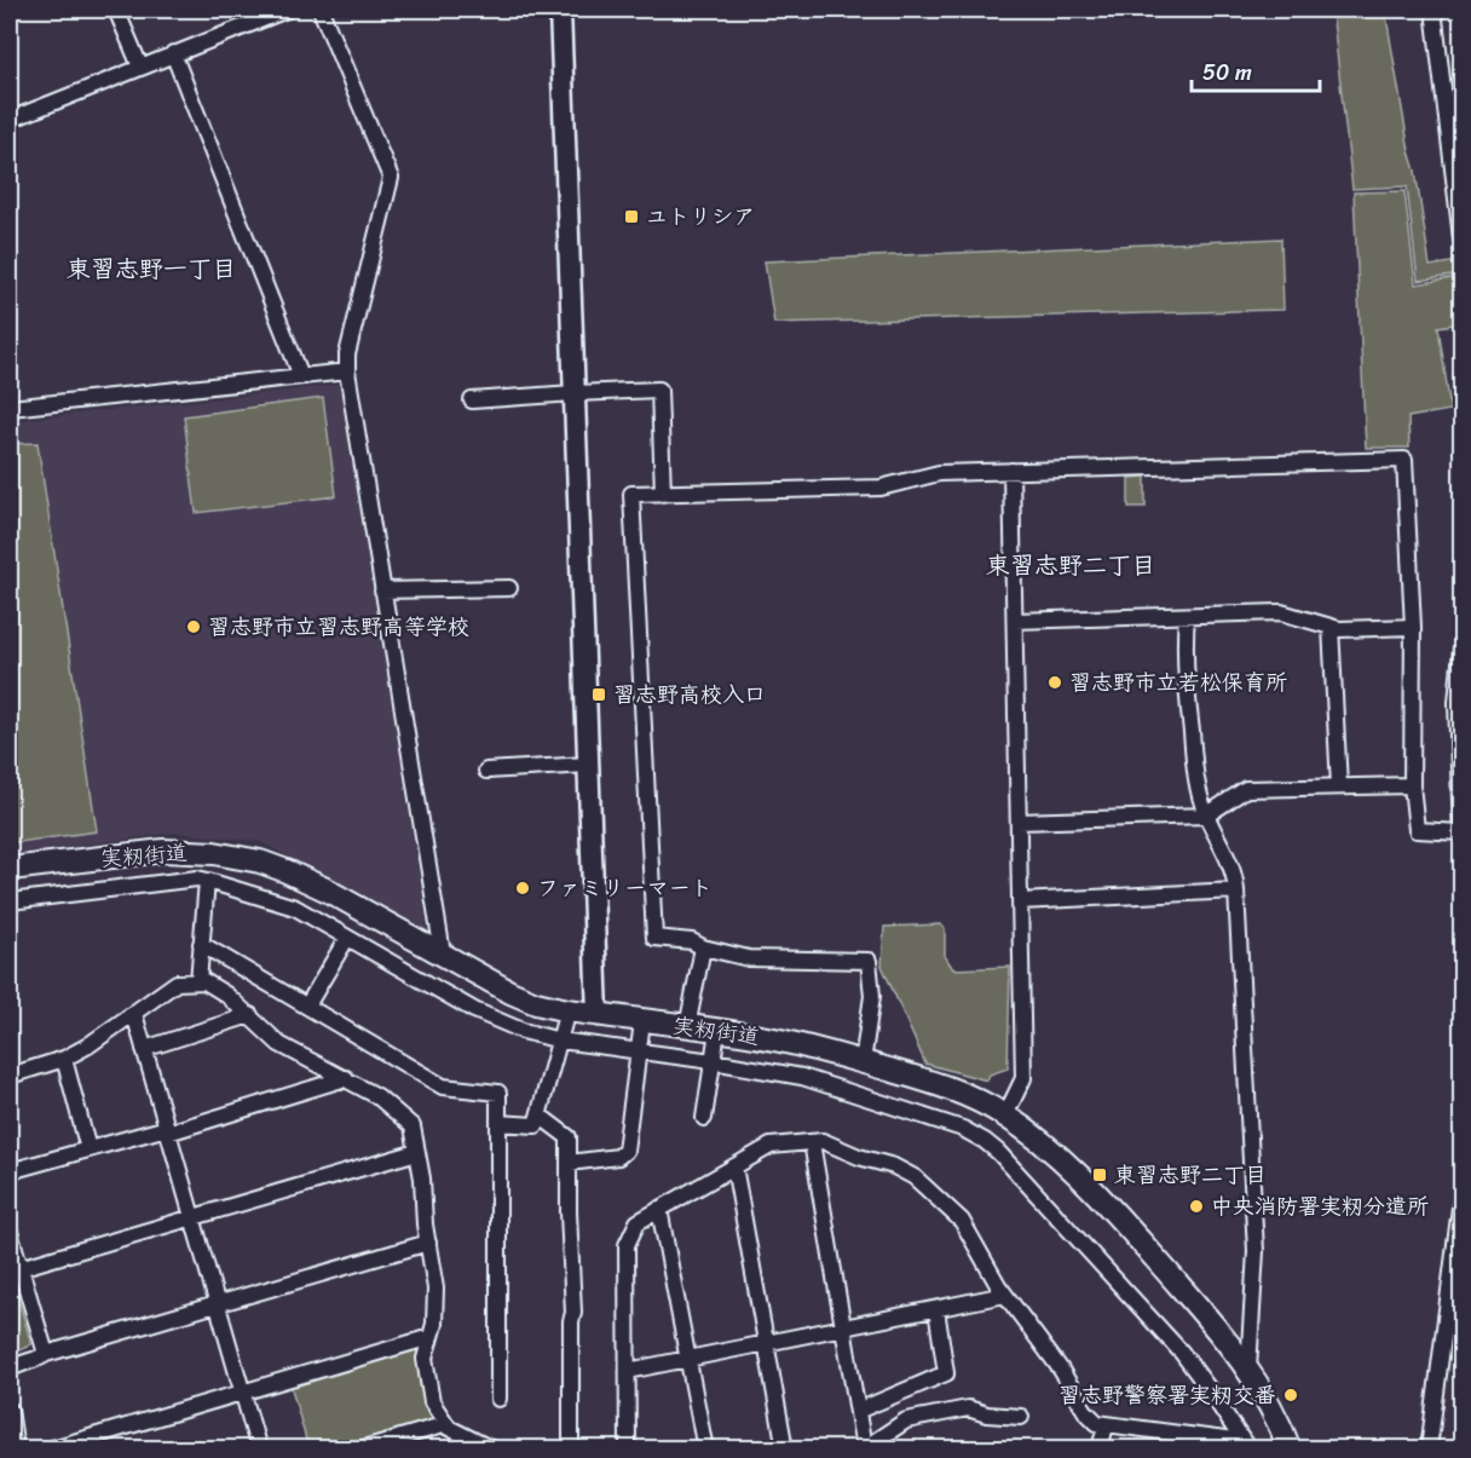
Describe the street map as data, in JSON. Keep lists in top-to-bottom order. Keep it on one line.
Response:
{"streets":{"main road":["実籾街道"]},"districts":["東習志野一丁目","東習志野二丁目"],"places":{"transit":["ユトリシア","習志野高校入口","東習志野二丁目"],"other":["習志野市立習志野高等学校","習志野市立若松保育所","ファミリーマート","中央消防署実籾分遣所","習志野警察署実籾交番"]},"scale_bar":"50 m"}
